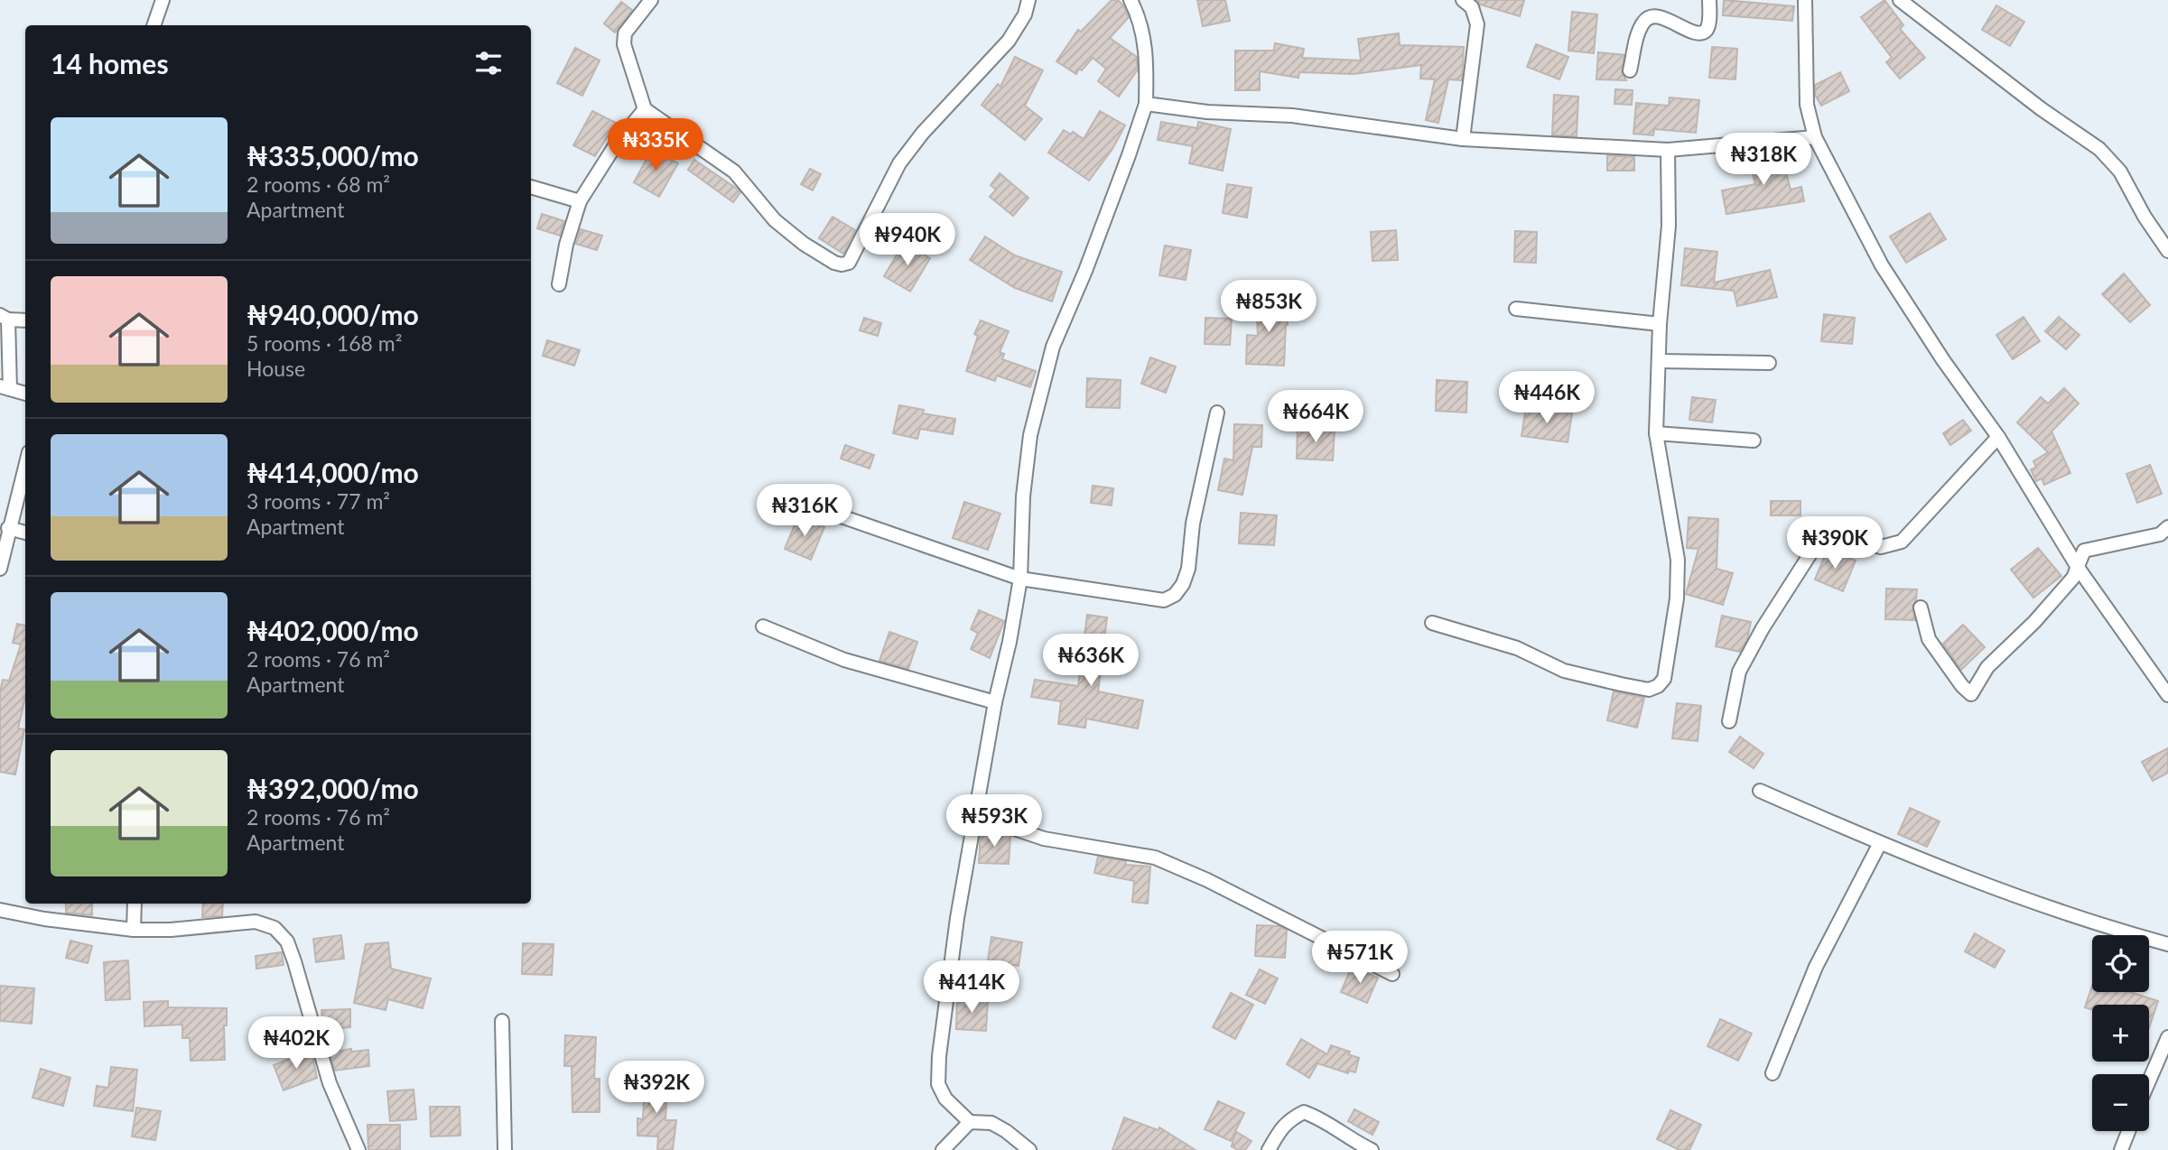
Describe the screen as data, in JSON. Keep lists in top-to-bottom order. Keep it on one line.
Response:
{"page":{"heading":"14 homes","list":[{"name":"₦335,000/mo","note":"2 rooms · 68 m² · Apartment"},{"name":"₦940,000/mo","note":"5 rooms · 168 m² · House"},{"name":"₦414,000/mo","note":"3 rooms · 77 m² · Apartment"},{"name":"₦402,000/mo","note":"2 rooms · 76 m² · Apartment"},{"name":"₦392,000/mo","note":"2 rooms · 76 m² · Apartment"}],"price":["₦335K","₦318K","₦940K","₦853K","₦446K","₦664K","₦316K","₦390K","₦636K","₦593K","₦571K","₦414K","₦402K","₦392K"],"map_buttons":["+","−"]}}
